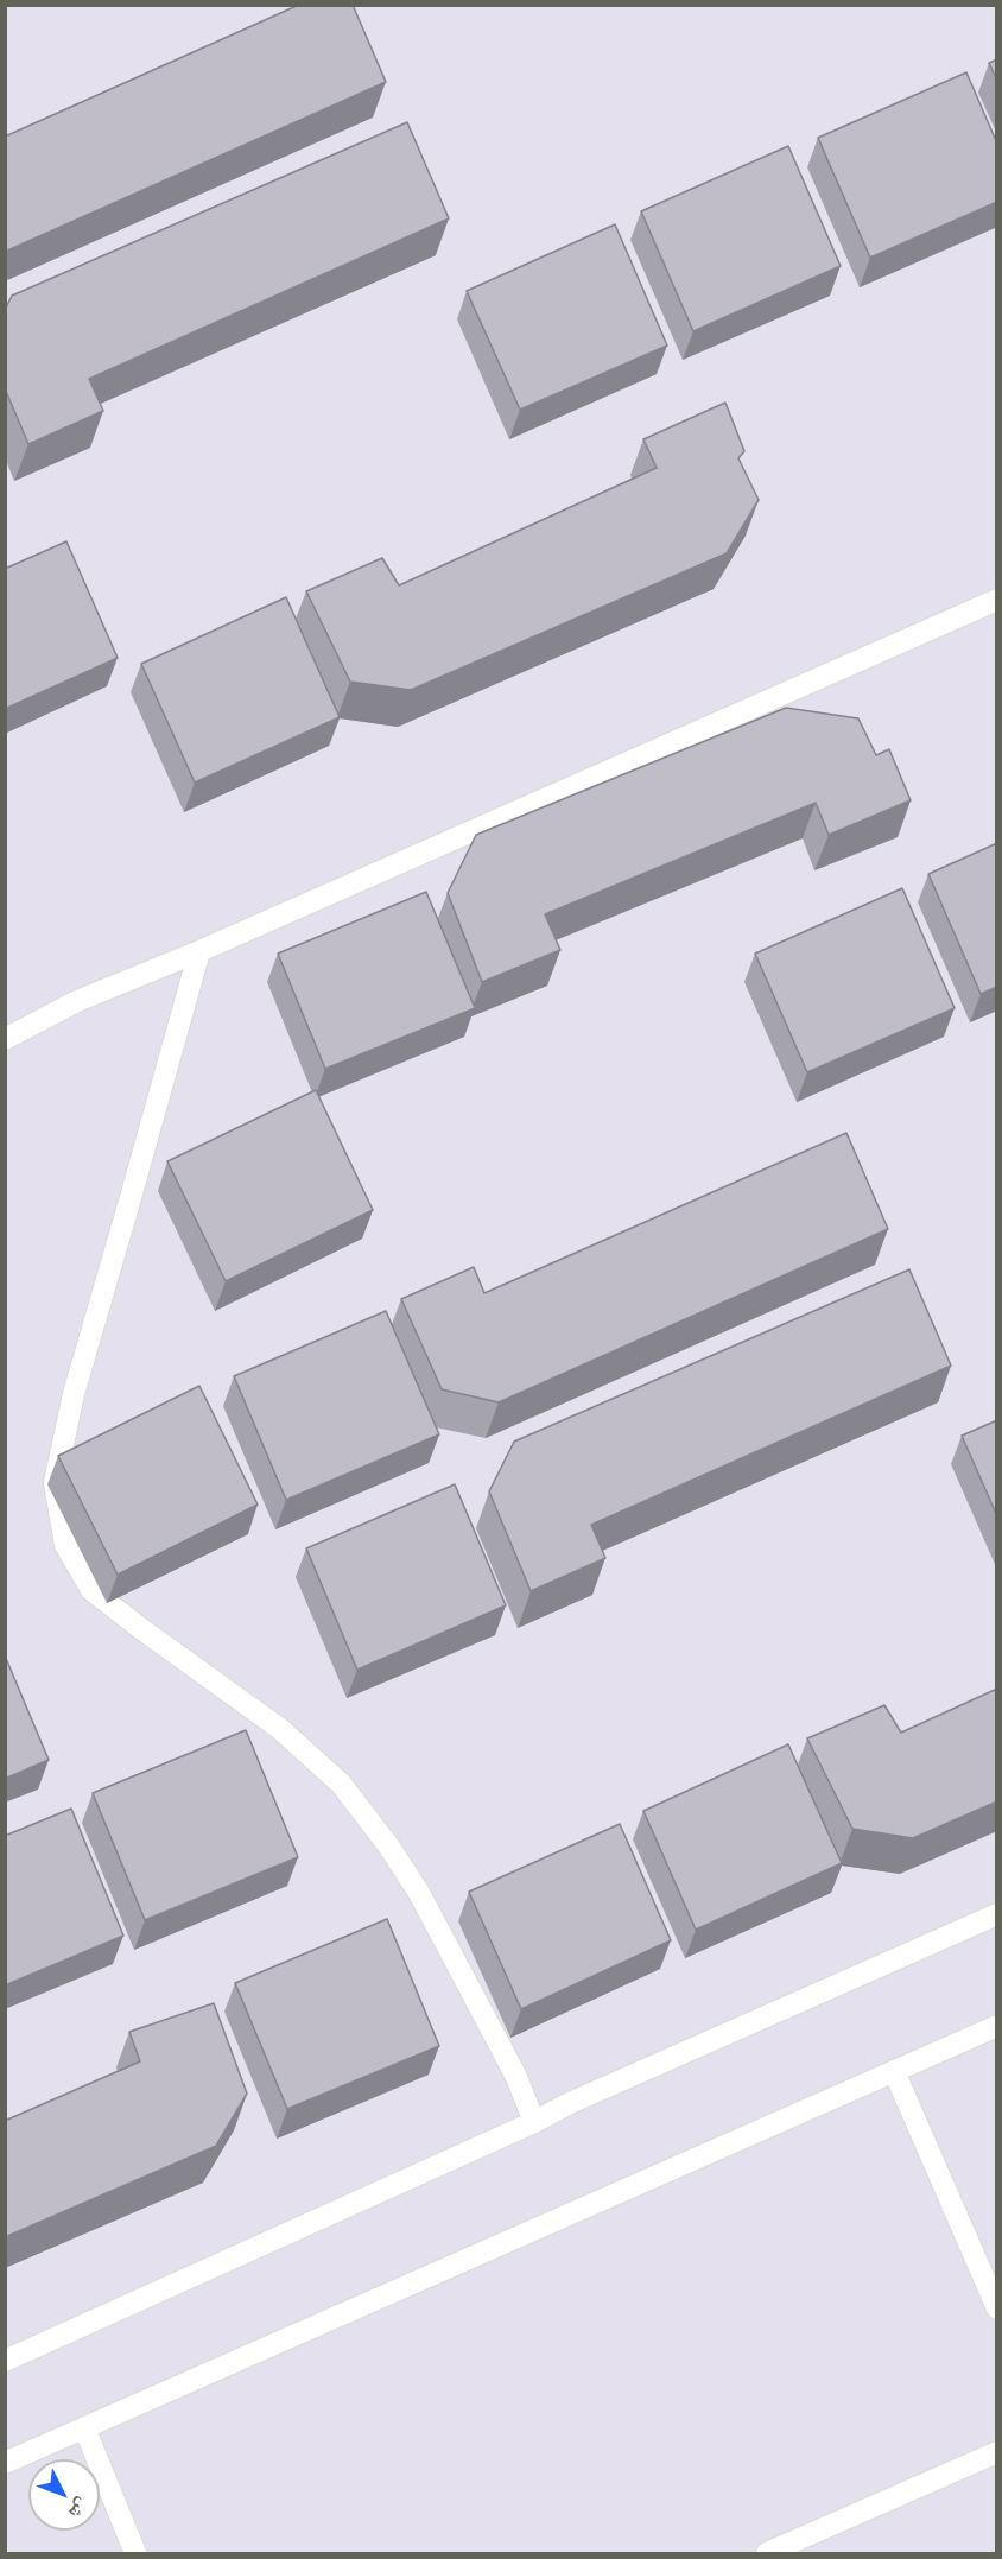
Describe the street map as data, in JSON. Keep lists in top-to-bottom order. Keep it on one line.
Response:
{"north":"bottom right"}
